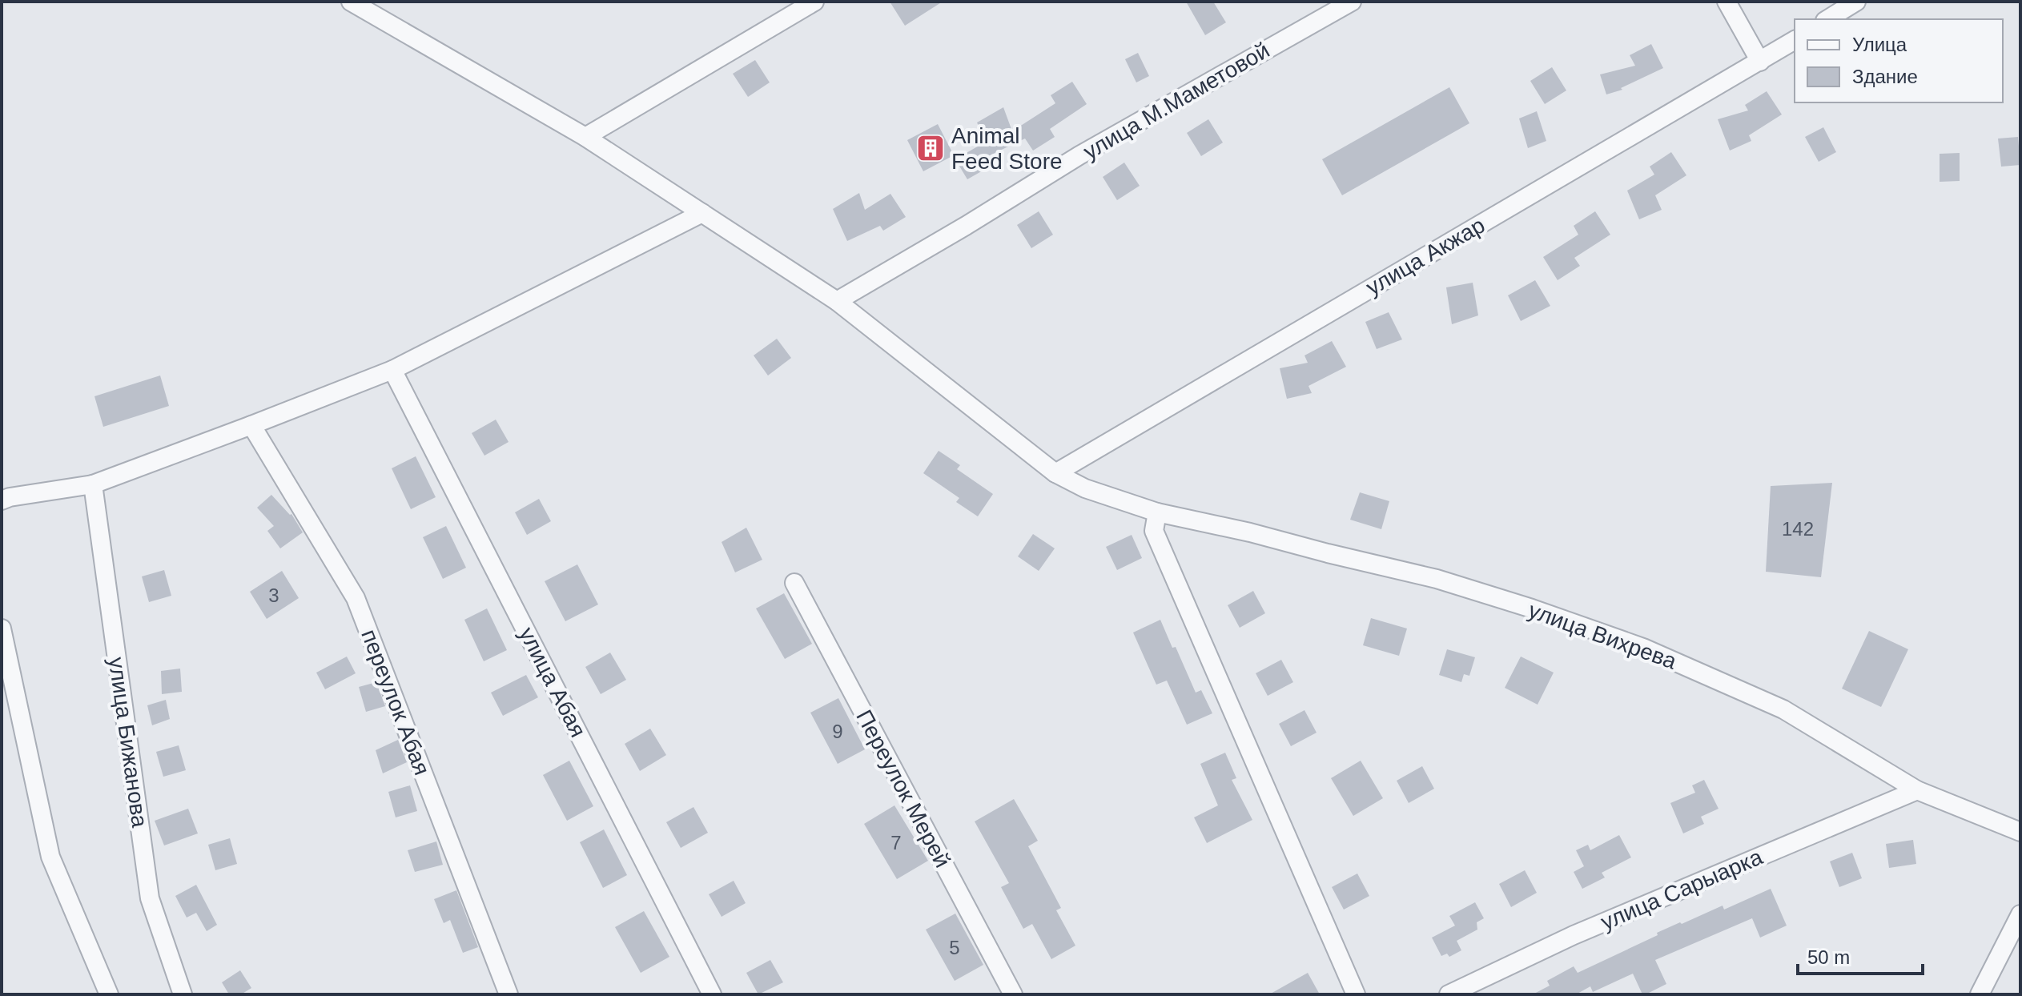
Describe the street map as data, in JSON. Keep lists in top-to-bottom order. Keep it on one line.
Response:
{"streets":{"street":["улица М.Маметовой","улица Акжар","улица Вихрева","улица Абая","переулок Абая","улица Бижанова","Переулок Мерей","улица Сарыарка"]},"crossings":[["улица М.Маметовой","улица Вихрева"],["улица Акжар","улица Вихрева"],["улица Вихрева","улица Сарыарка"]],"places":{"building":["Animal Feed Store"]},"house_numbers":["142","3","9","7","5"],"legend":["Улица","Здание"],"scale_bar":"50 m"}
